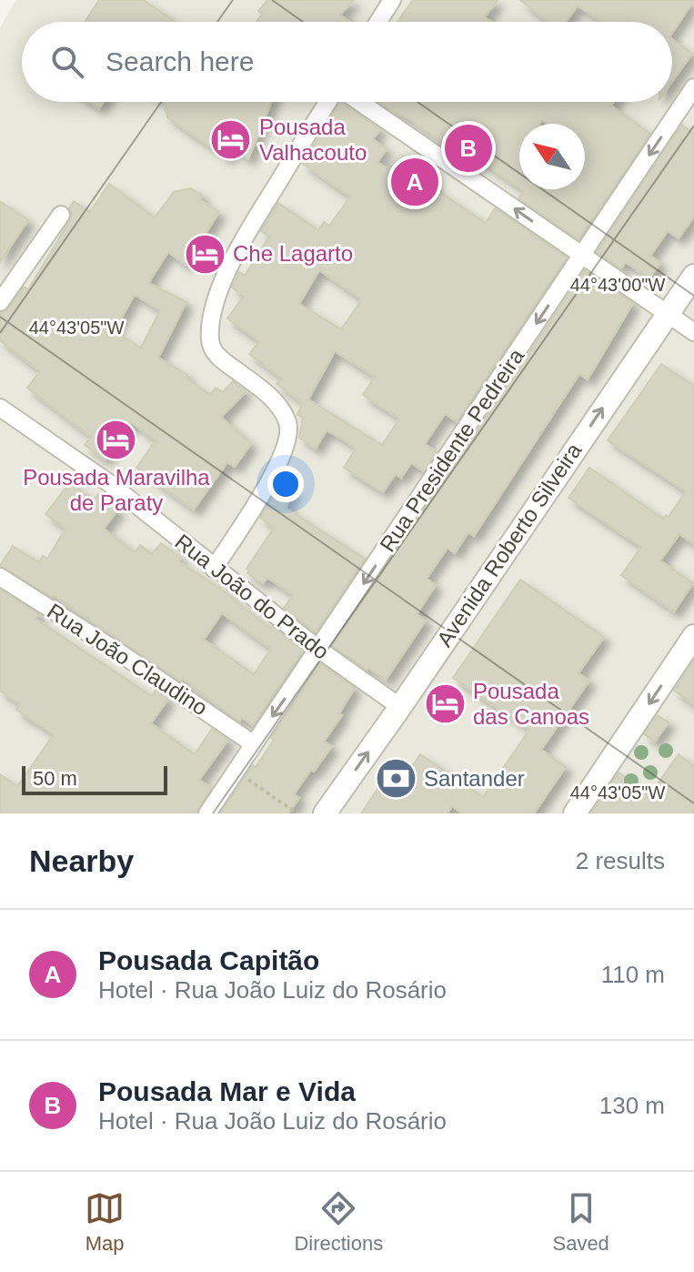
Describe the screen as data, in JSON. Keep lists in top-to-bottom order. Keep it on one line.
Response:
{"streets":{"street":["Rua Presidente Pedreira","Avenida Roberto Silveira","Rua João do Prado","Rua João Claudino"]},"crossings":[["Rua Presidente Pedreira","Rua João do Prado"],["Rua Presidente Pedreira","Rua João Claudino"],["Avenida Roberto Silveira","Rua João do Prado"]],"one_way":["Rua Presidente Pedreira","Avenida Roberto Silveira"],"places":{"hotel":["Pousada Valhacouto","Che Lagarto","Pousada Maravilha de Paraty","Pousada das Canoas"],"bank":["Santander"]},"scale_bar":"50 m","north":"top left","page":{"search":"Search here","pins":["B","A"],"scale":"50 m","heading":["Nearby","2 results"],"list":[{"mark":"A","name":"Pousada Capitão","note":"Hotel · Rua João Luiz do Rosário","value":"110 m"},{"mark":"B","name":"Pousada Mar e Vida","note":"Hotel · Rua João Luiz do Rosário","value":"130 m"}],"nav":["Map","Directions","Saved"]},"coordinates":["44°43'00\"W","44°43'05\"W"]}
